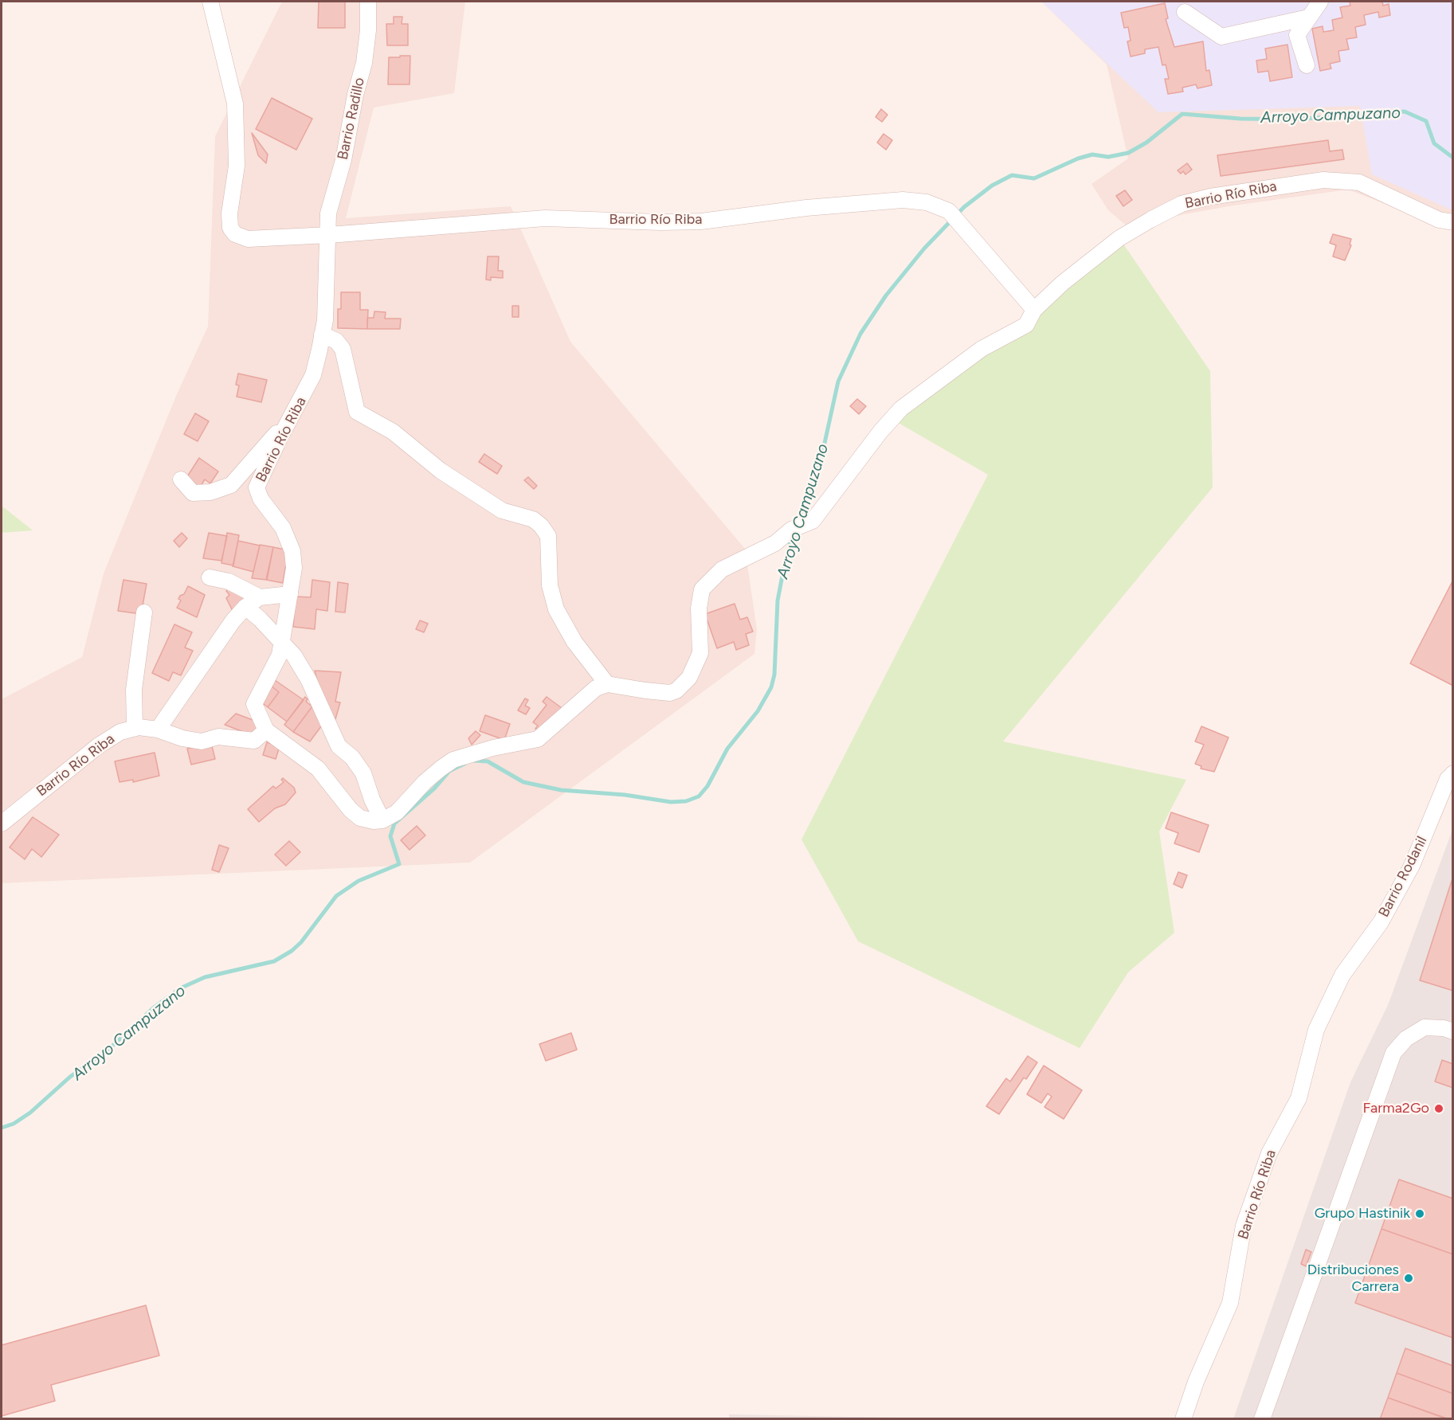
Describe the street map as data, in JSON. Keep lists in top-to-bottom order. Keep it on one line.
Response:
{"streets":{"street":["Barrio Radillo","Barrio Río Riba","Barrio Rodanil"]},"crossings":[["Barrio Radillo","Barrio Río Riba"],["Barrio Río Riba","Barrio Rodanil"]],"water":["Arroyo Campuzano"],"places":["Farma2Go","Grupo Hastinik","Distribuciones Carrera"]}
